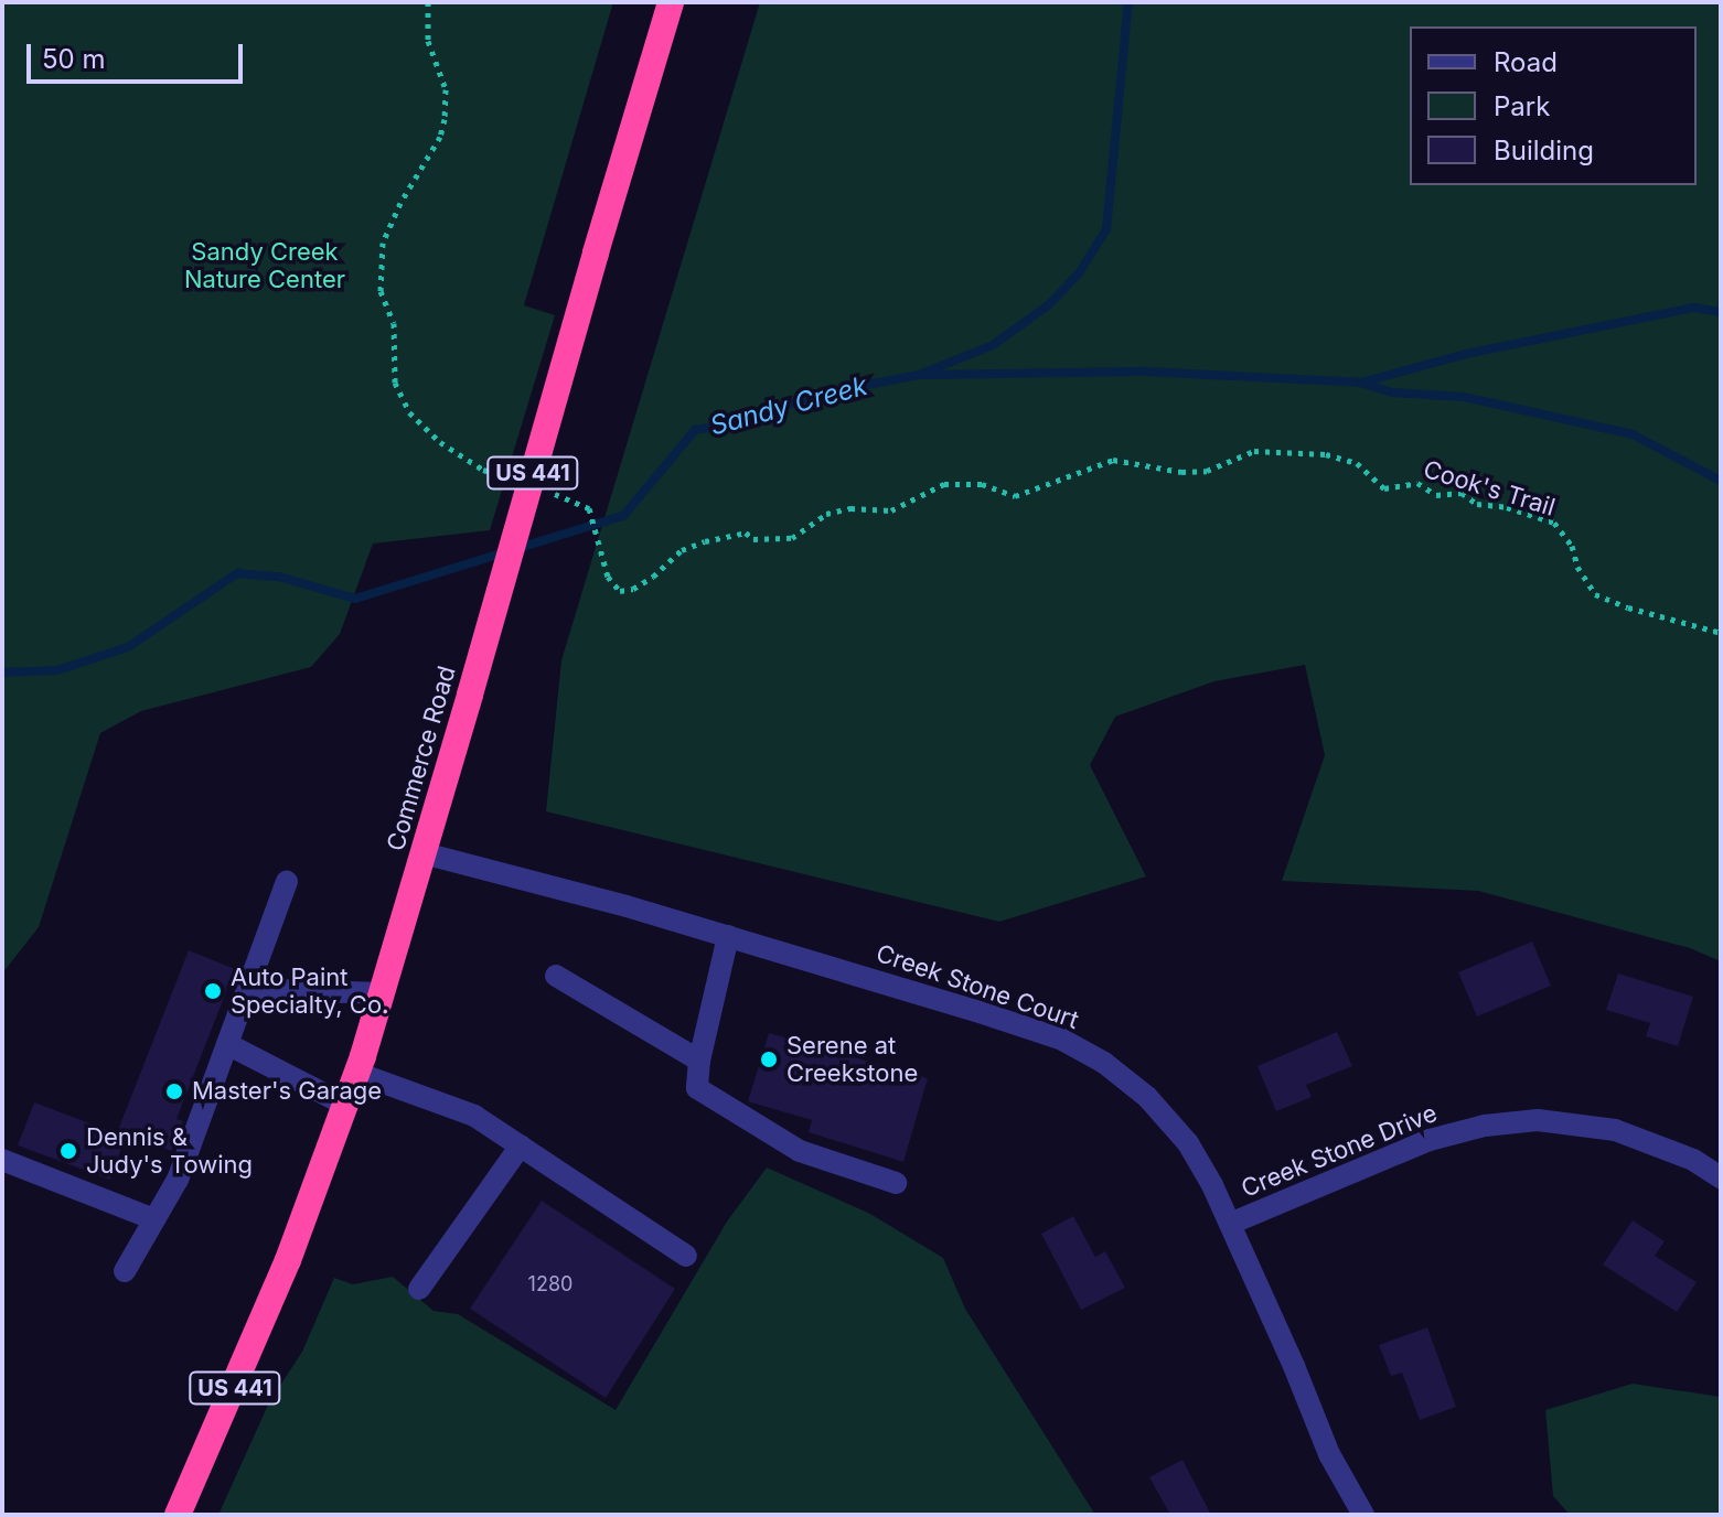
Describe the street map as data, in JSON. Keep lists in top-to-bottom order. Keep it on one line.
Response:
{"streets":{"highway":["US 441","Commerce Road"],"street":["Creek Stone Court","Creek Stone Drive"],"path":["Cook's Trail"]},"crossings":[["Commerce Road","Creek Stone Court"],["Creek Stone Court","Creek Stone Drive"]],"water":["Sandy Creek"],"parks":["Sandy Creek Nature Center"],"places":["Auto Paint Specialty, Co.","Serene at Creekstone","Master's Garage","Dennis & Judy's Towing"],"house_numbers":["1280"],"legend":["Road","Park","Building"],"scale_bar":"50 m"}
